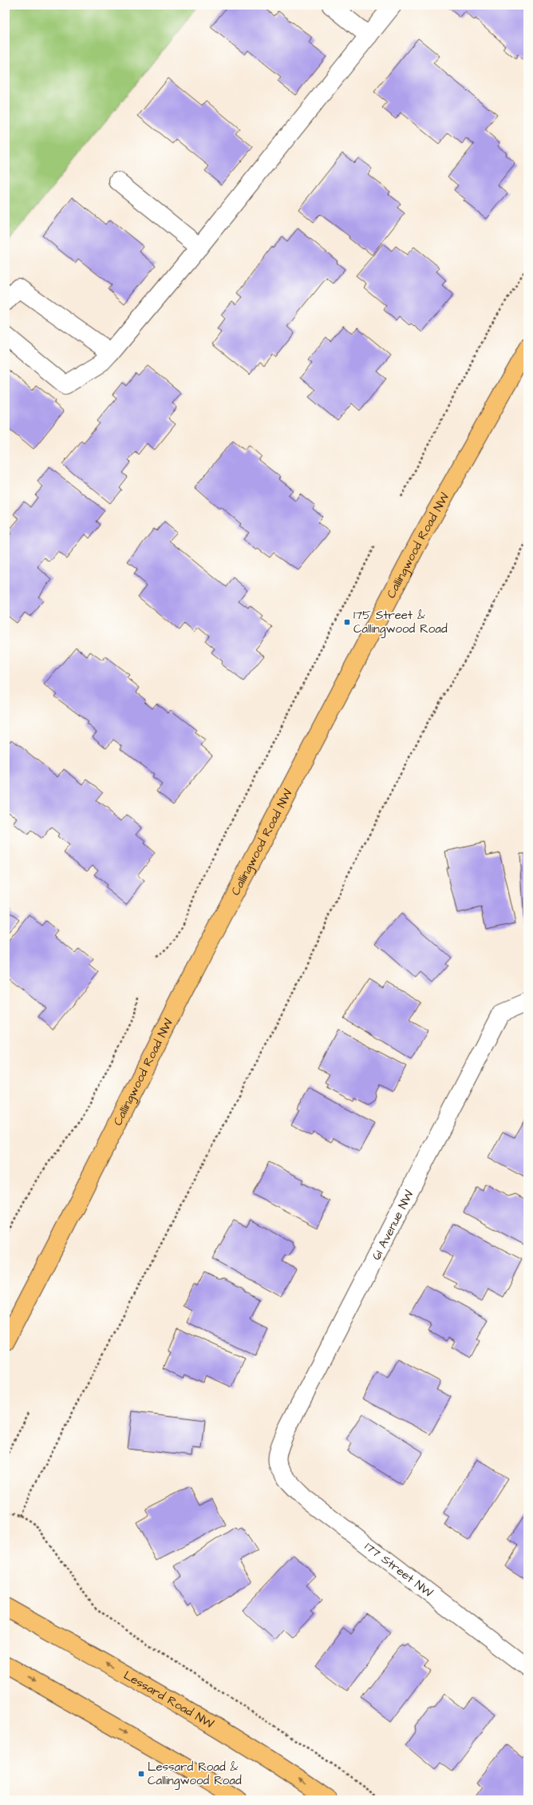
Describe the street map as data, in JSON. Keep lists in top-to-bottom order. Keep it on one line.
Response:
{"streets":{"main road":["Callingwood Road NW","Lessard Road NW"],"street":["61 Avenue NW","177 Street NW"]},"crossings":[["61 Avenue NW","177 Street NW"]],"places":{"transit":["175 Street & Callingwood Road","Lessard Road & Callingwood Road"]}}
